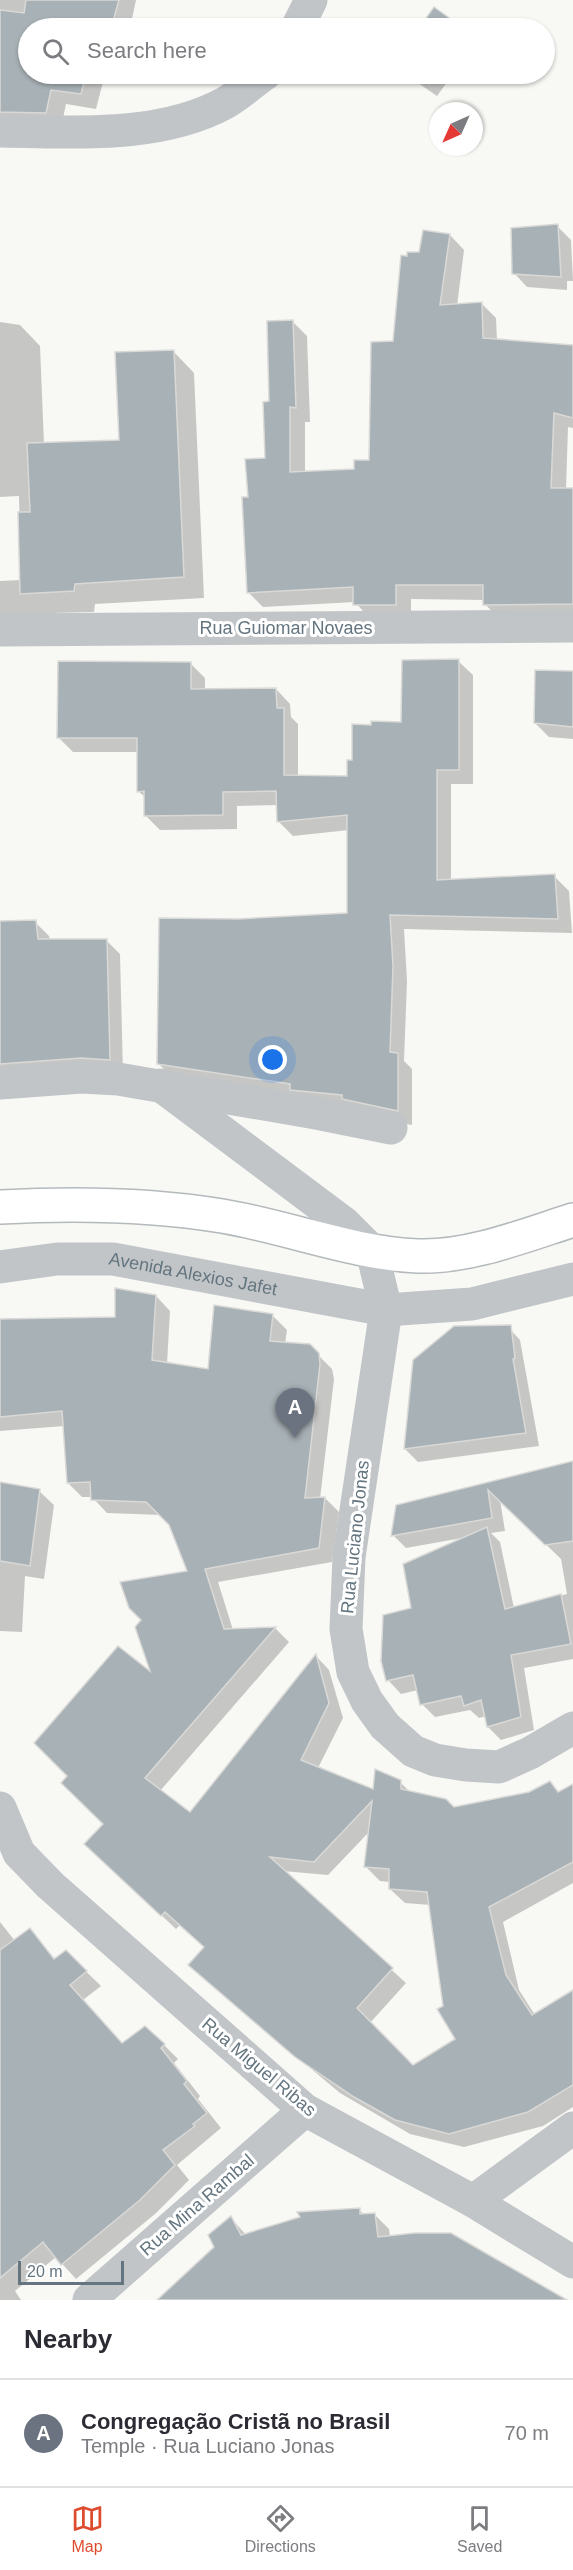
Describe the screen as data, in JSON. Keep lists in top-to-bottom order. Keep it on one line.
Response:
{"streets":{"street":["Rua Guiomar Novaes","Avenida Alexios Jafet","Rua Luciano Jonas","Rua Miguel Ribas","Rua Mina Rambal"]},"crossings":[["Avenida Alexios Jafet","Rua Luciano Jonas"],["Rua Miguel Ribas","Rua Mina Rambal"]],"scale_bar":"20 m","north":"bottom left","page":{"search":"Search here","pins":"A","scale":"20 m","heading":"Nearby","list":[{"mark":"A","name":"Congregação Cristã no Brasil","note":"Temple · Rua Luciano Jonas","value":"70 m"}],"nav":["Map","Directions","Saved"]}}
